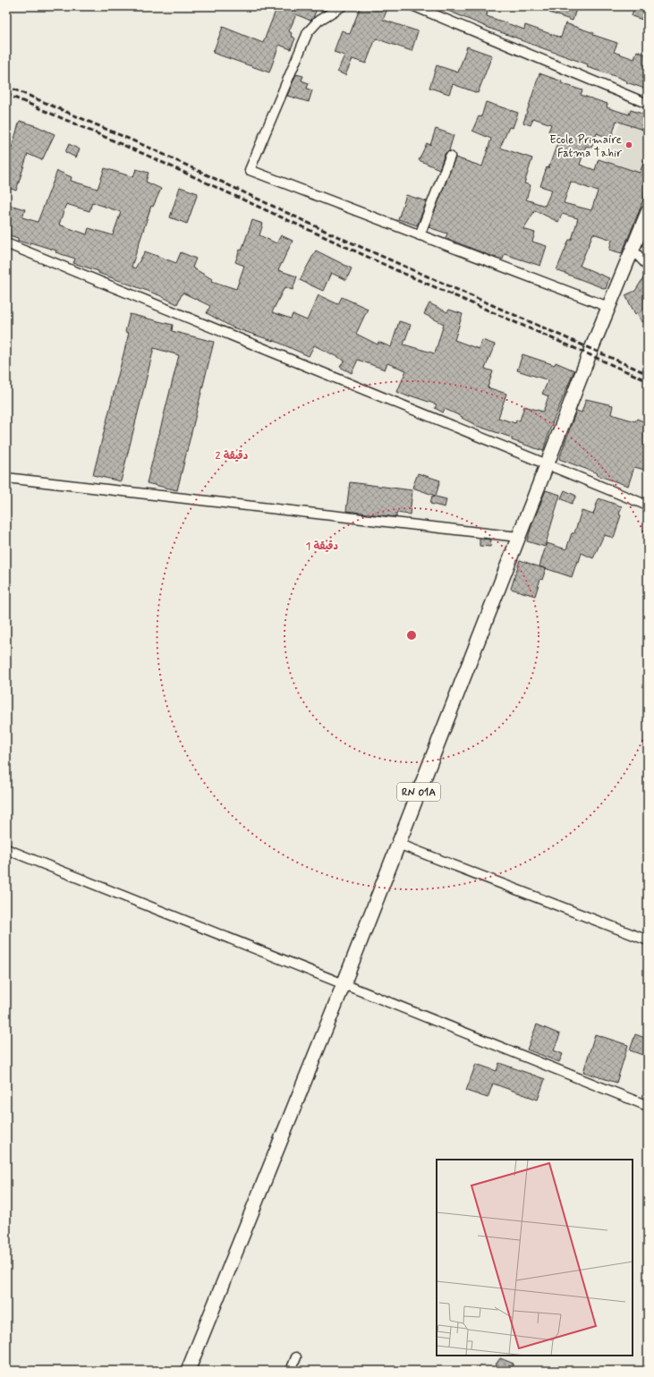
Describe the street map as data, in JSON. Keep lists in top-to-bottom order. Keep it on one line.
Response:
{"streets":{"main road":["RN 01A"]},"places":["Ecole Primaire Fatma Tahir"],"rings":["2 دقيقة","1 دقيقة"]}
